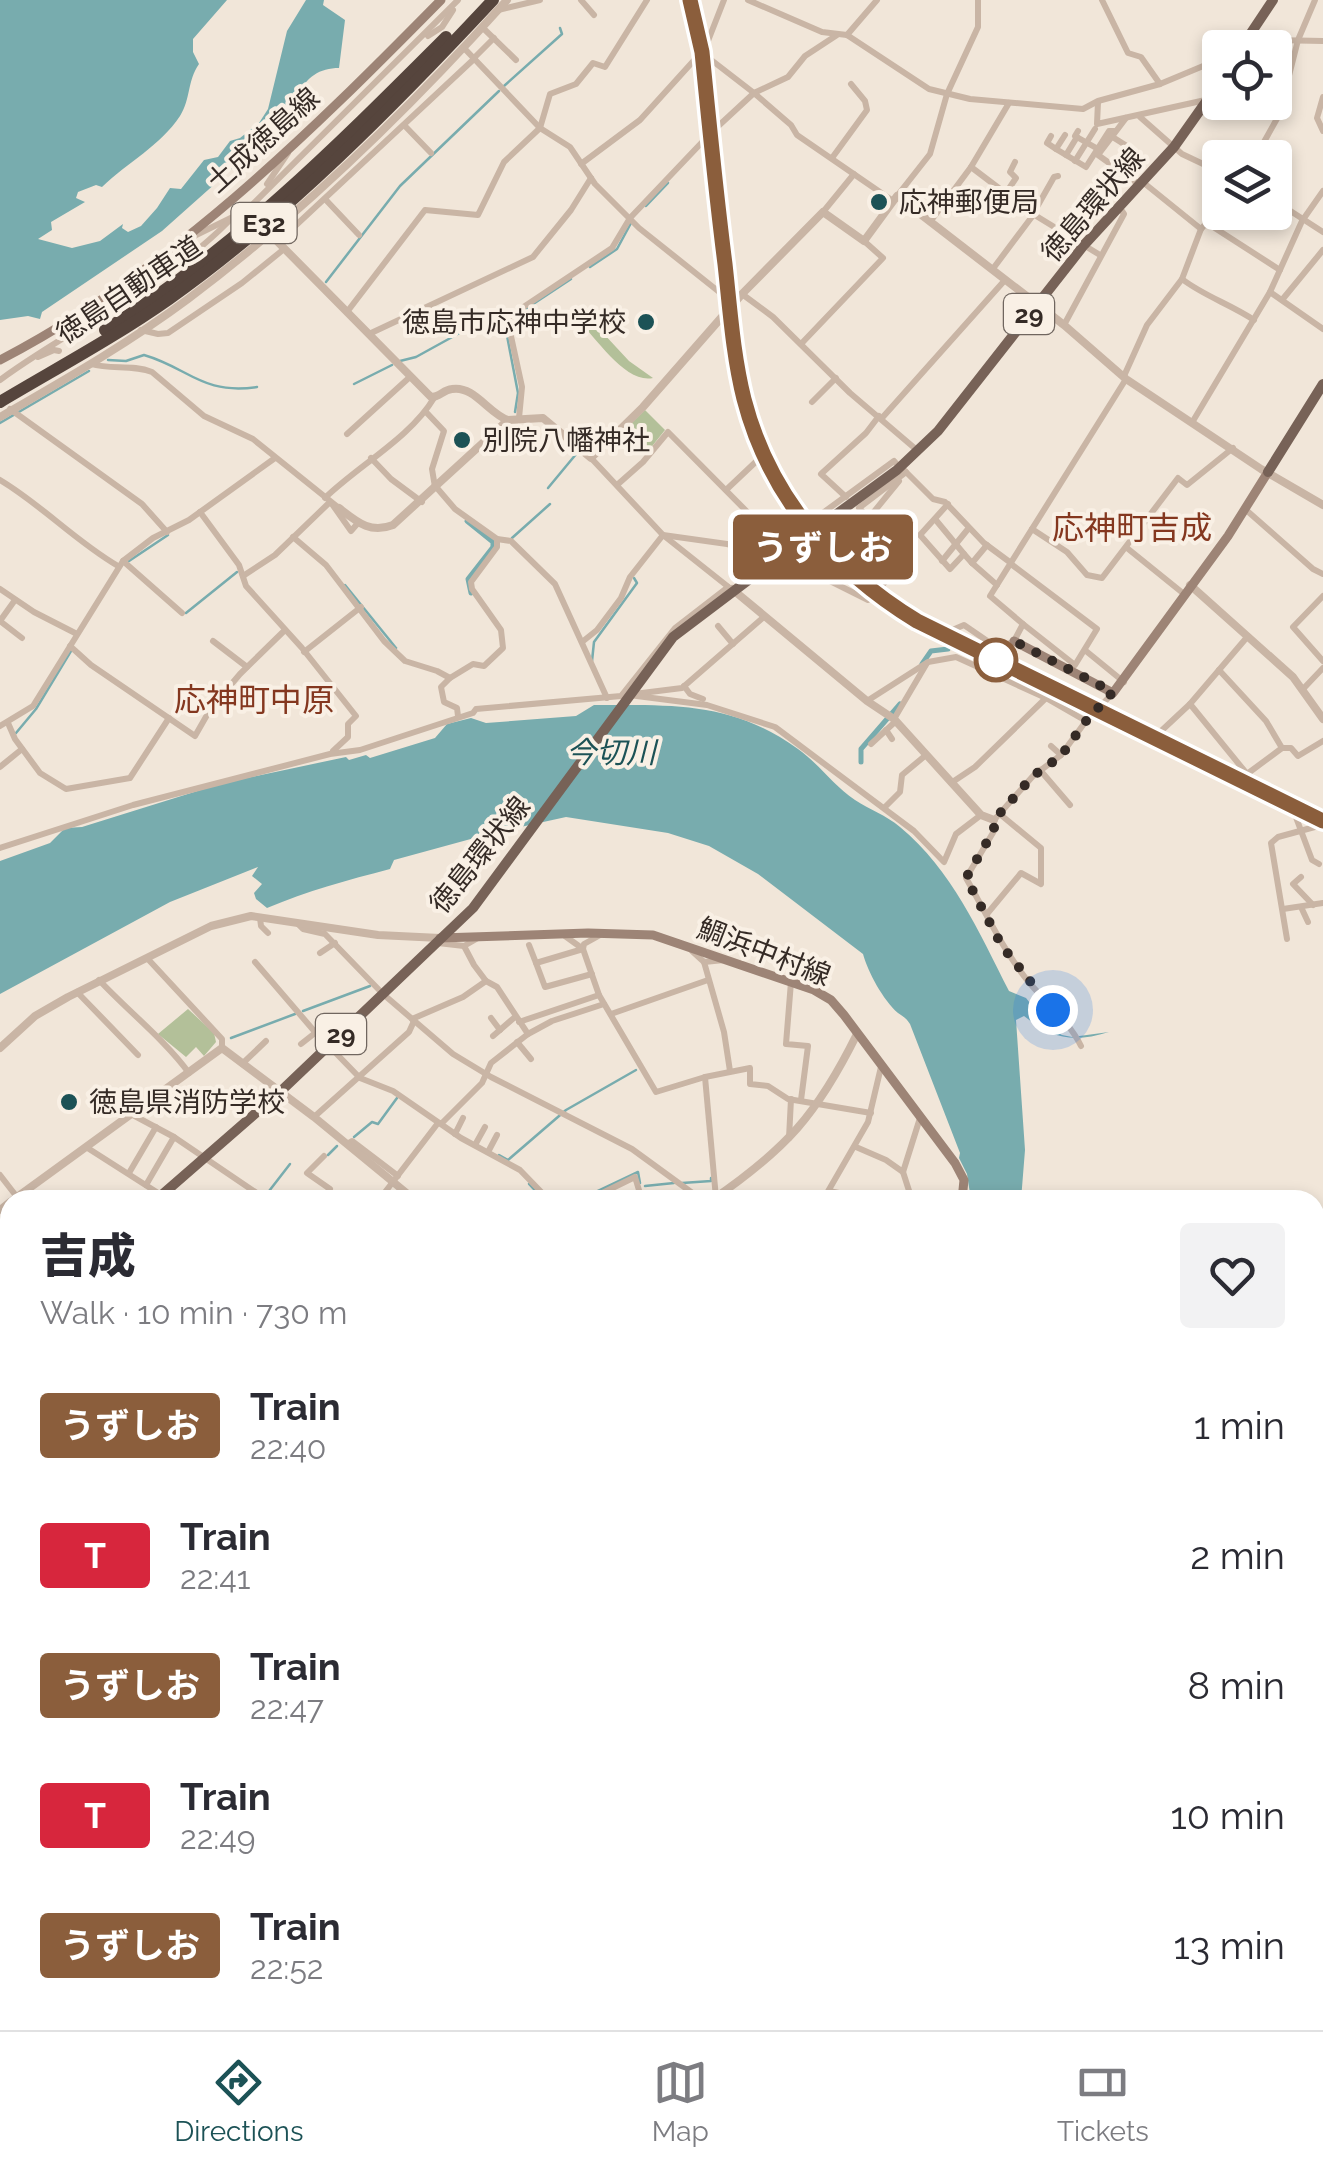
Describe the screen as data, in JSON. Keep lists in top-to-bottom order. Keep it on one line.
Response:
{"streets":{"highway":["E32","徳島自動車道"],"main road":["土成徳島線","徳島環状線","29","鯛浜中村線"]},"crossings":[["徳島環状線","鯛浜中村線"]],"districts":["応神町吉成","応神町中原"],"water":["今切川"],"places":["応神郵便局","徳島市応神中学校","別院八幡神社","徳島県消防学校"],"page":{"on_map":"うずしお","heading":["吉成","Walk · 10 min · 730 m"],"list":[{"mark":"うずしお","name":"Train","note":"22:40","value":"1 min"},{"mark":"T","name":"Train","note":"22:41","value":"2 min"},{"mark":"うずしお","name":"Train","note":"22:47","value":"8 min"},{"mark":"T","name":"Train","note":"22:49","value":"10 min"},{"mark":"うずしお","name":"Train","note":"22:52","value":"13 min"}],"tabs":["Directions","Map","Tickets"]}}
